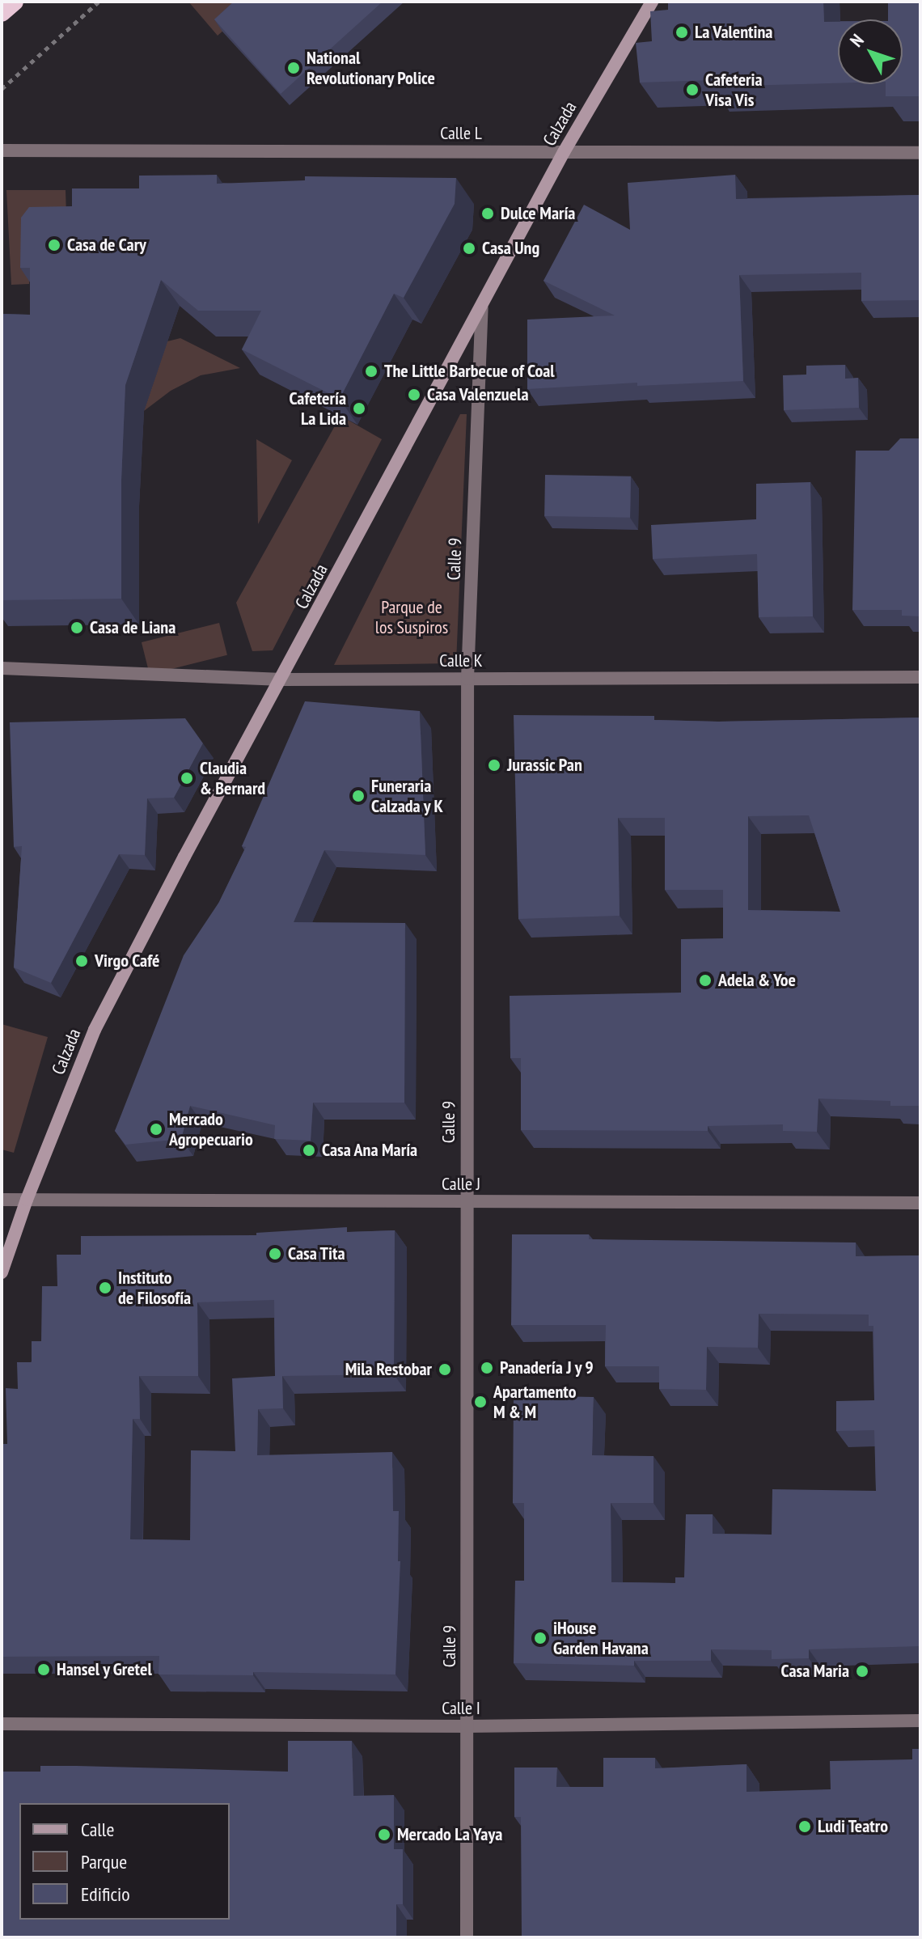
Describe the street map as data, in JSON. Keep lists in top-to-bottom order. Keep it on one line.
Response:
{"streets":{"main road":["Calzada"],"street":["Calle L","Calle 9","Calle K","Calle J","Calle I"]},"crossings":[["Calzada","Calle L"],["Calzada","Calle 9"],["Calzada","Calle K"],["Calzada","Calle J"],["Calle 9","Calle K"],["Calle 9","Calle J"],["Calle 9","Calle I"]],"parks":["Parque de los Suspiros"],"places":["La Valentina","National Revolutionary Police","Cafeteria Visa Vis","Dulce María","Casa de Cary","Casa Ung","The Little Barbecue of Coal","Casa Valenzuela","Cafetería La Lida","Casa de Liana","Jurassic Pan","Claudia & Bernard","Funeraria Calzada y K","Virgo Café","Adela & Yoe","Mercado Agropecuario","Casa Ana María","Casa Tita","Instituto de Filosofía","Panadería J y 9","Mila Restobar","Apartamento M & M","iHouse Garden Havana","Hansel y Gretel","Casa Maria","Ludi Teatro","Mercado La Yaya"],"legend":["Calle","Parque","Edificio"],"north":"top left"}
